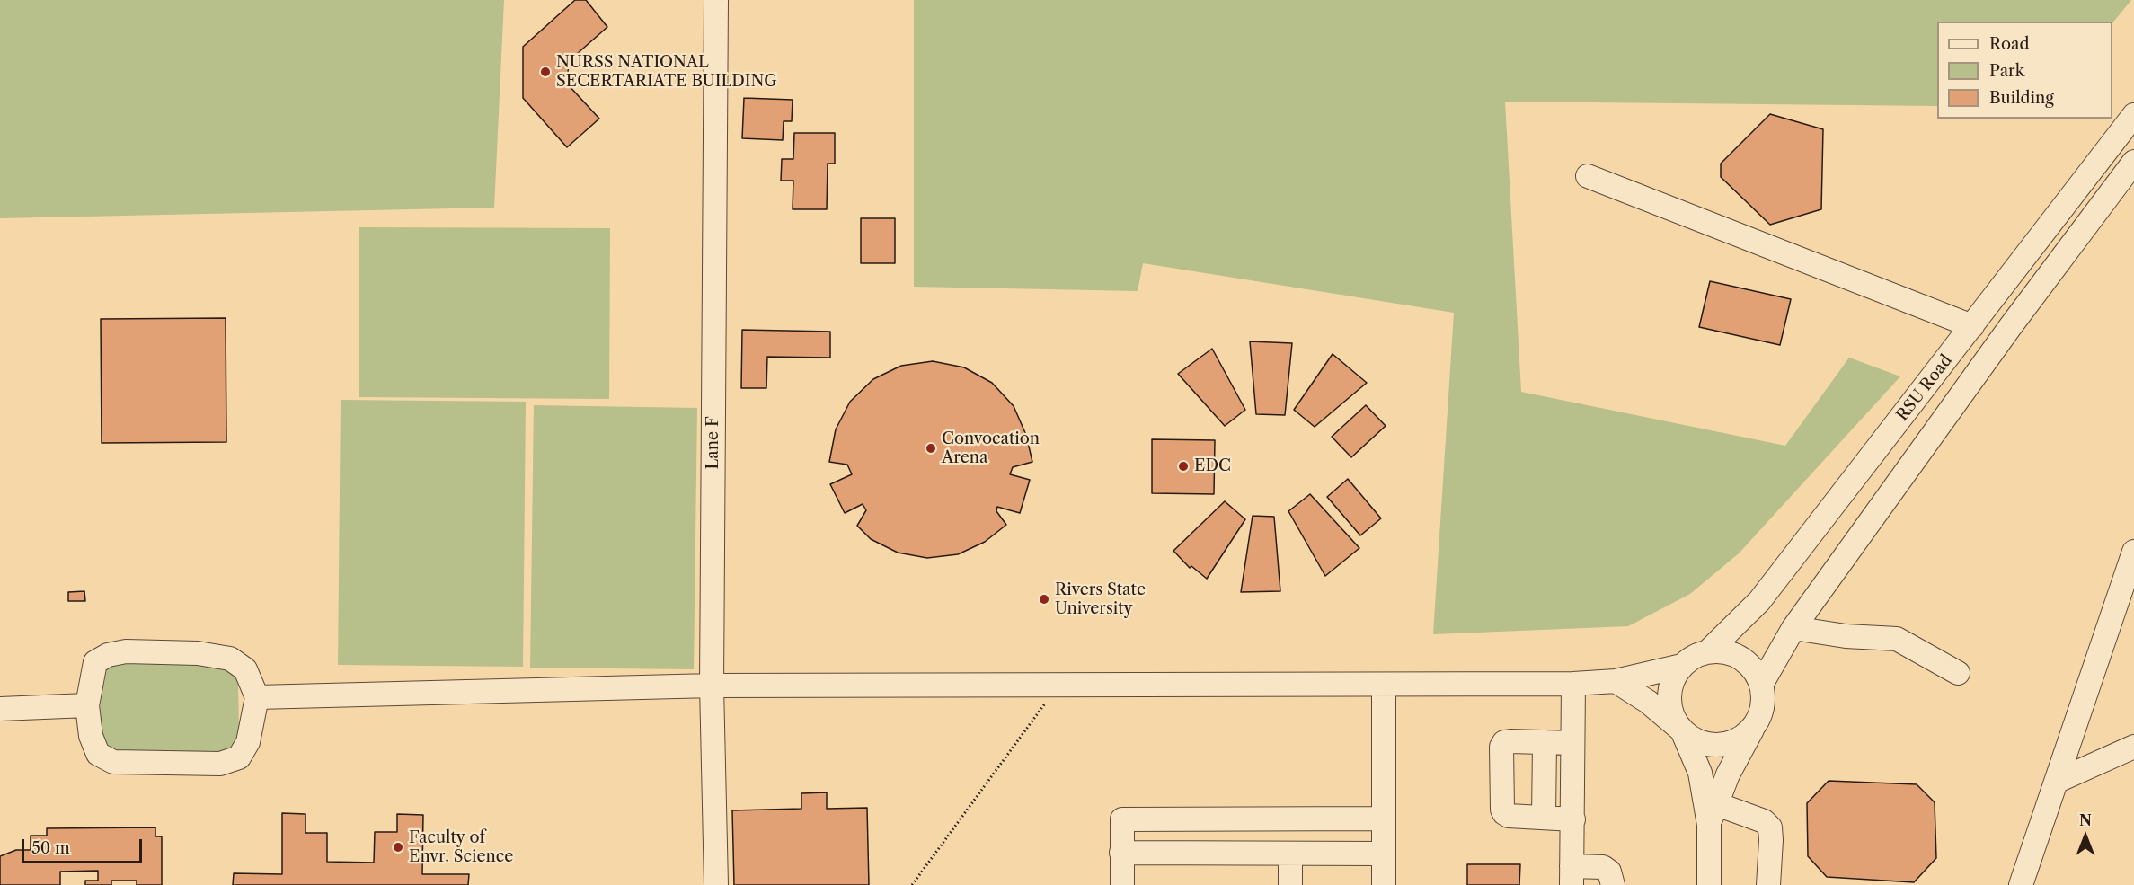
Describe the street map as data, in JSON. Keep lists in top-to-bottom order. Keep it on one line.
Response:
{"streets":{"street":["RSU Road","Lane F"]},"places":["NURSS NATIONAL SECERTARIATE BUILDING","Convocation Arena","EDC","Rivers State University","Faculty of Envr. Science"],"legend":["Road","Park","Building"],"scale_bar":"50 m","north":"top"}
